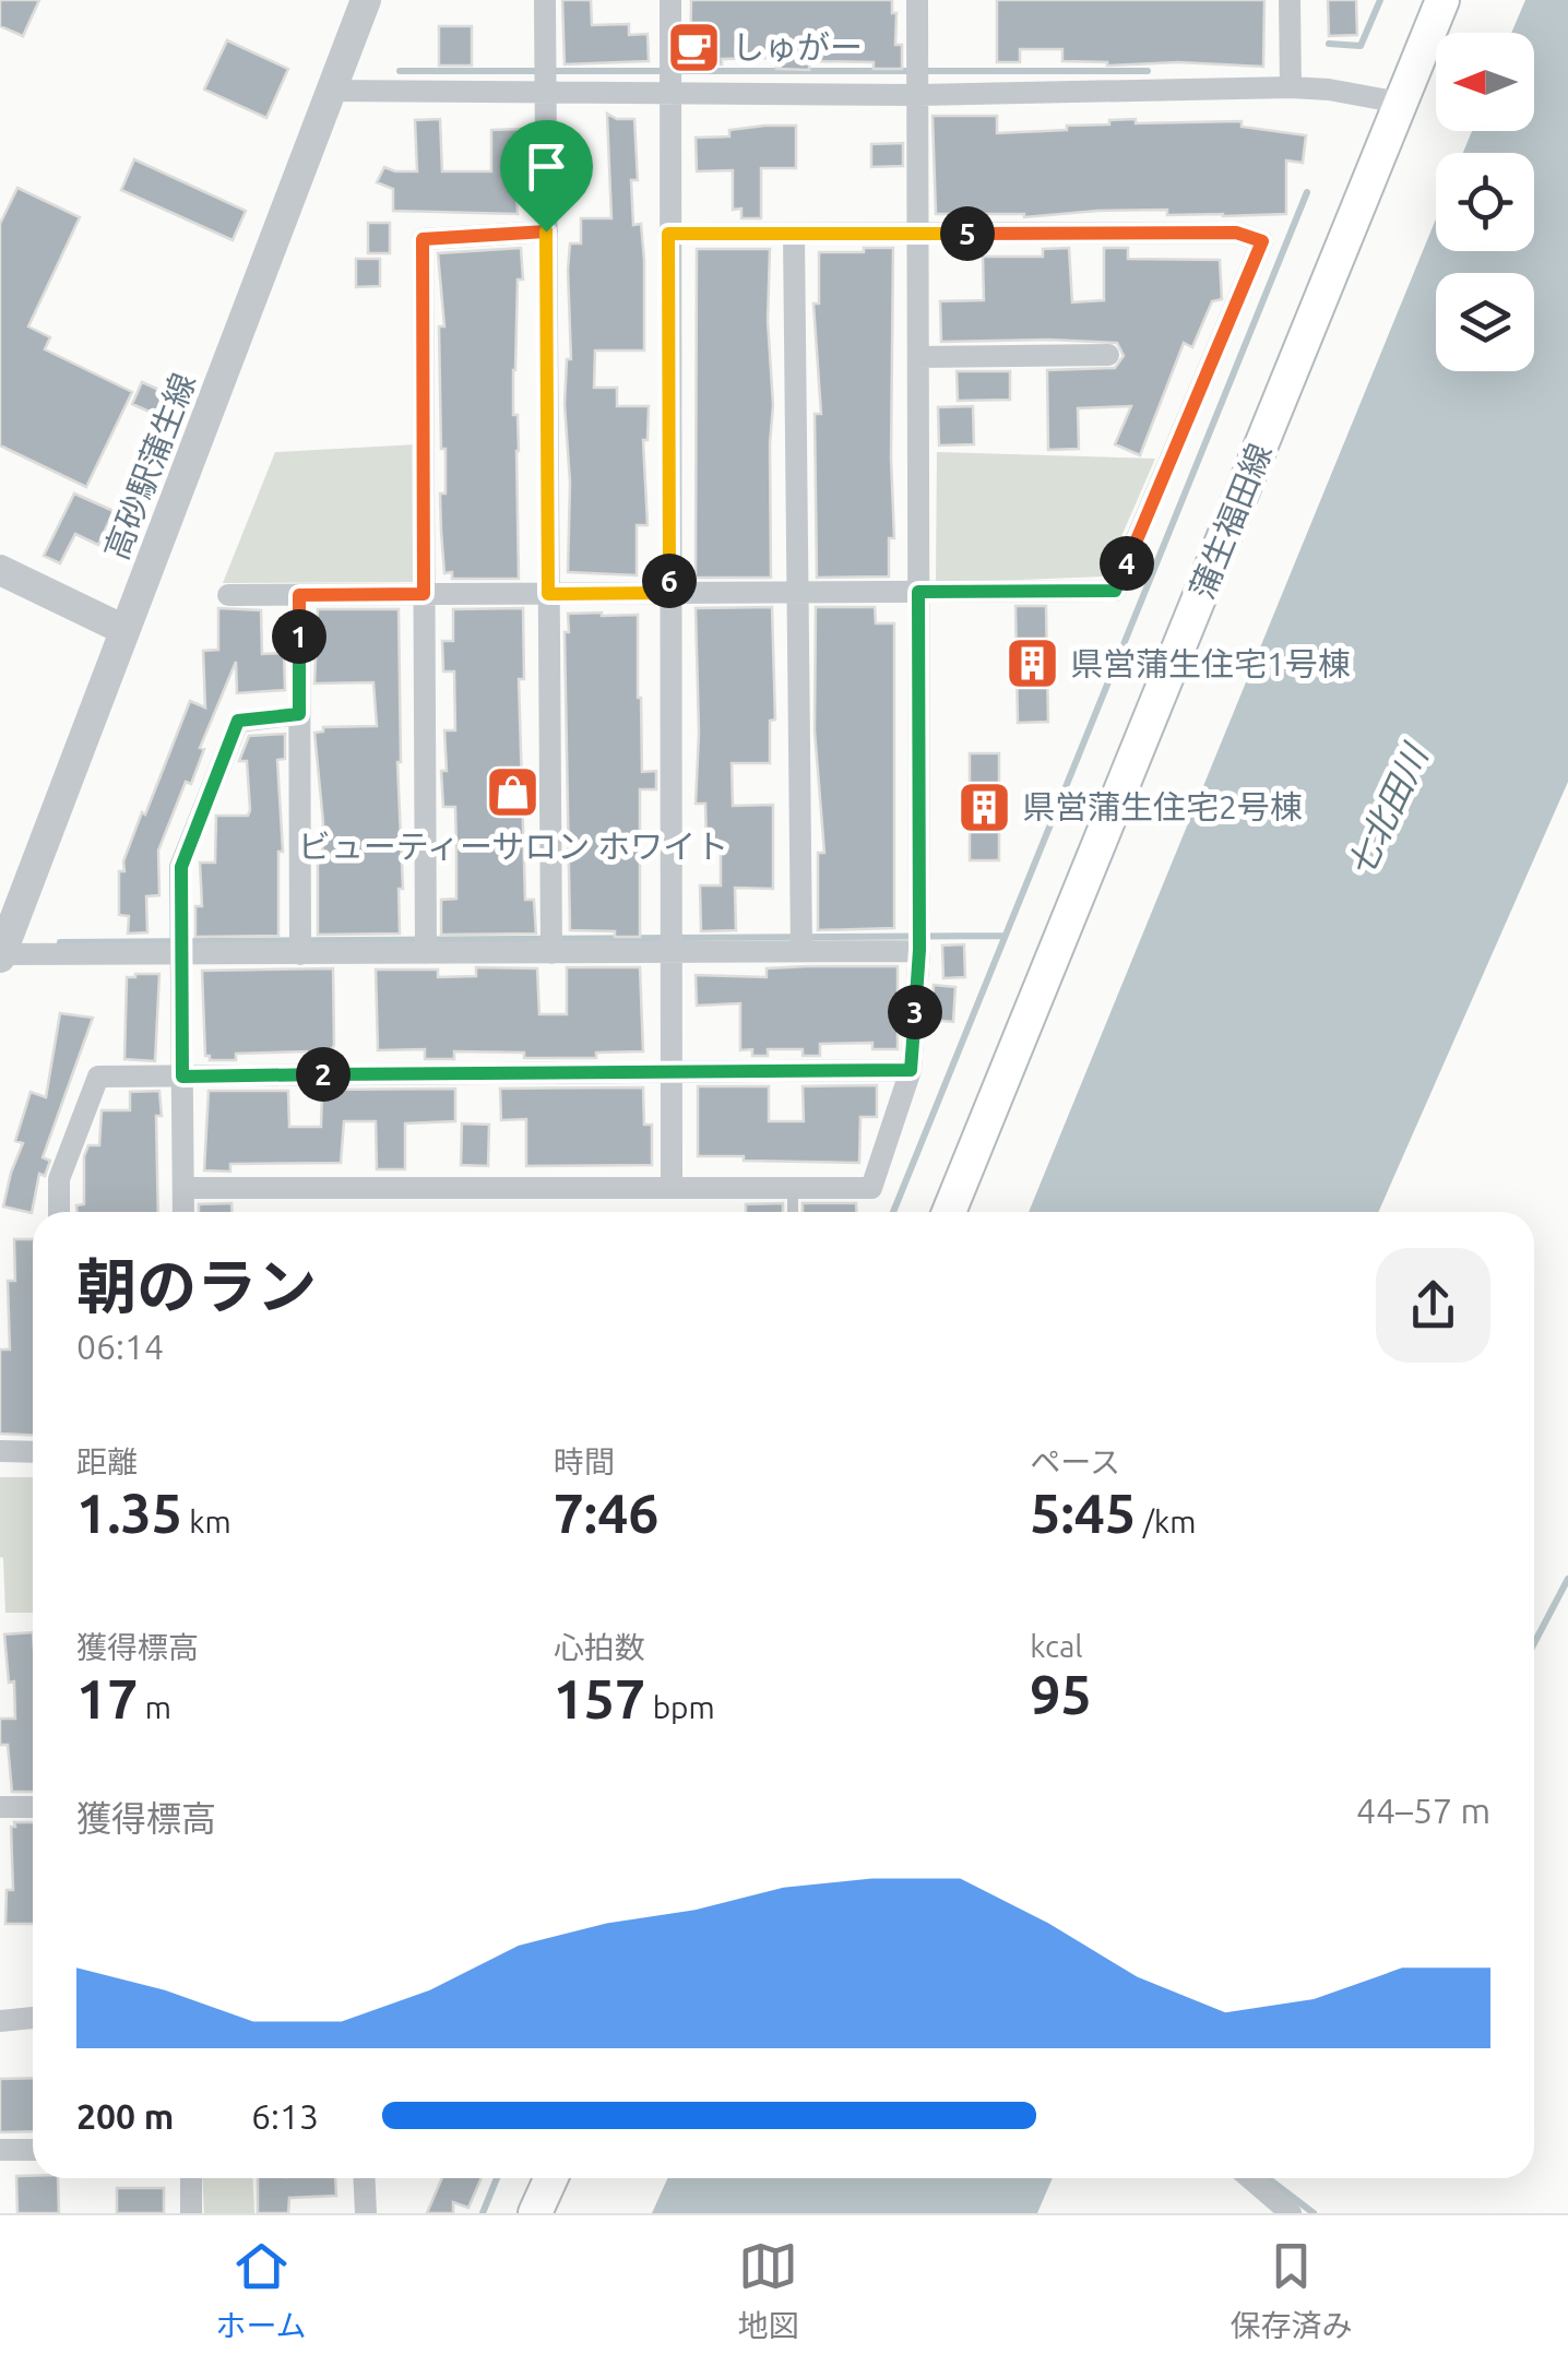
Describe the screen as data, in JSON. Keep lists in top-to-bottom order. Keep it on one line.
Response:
{"streets":{"main road":["蒲生福田線"],"street":["高砂駅蒲生線"]},"water":["七北田川"],"places":{"cafe":["しゅがー"],"building":["県営蒲生住宅1号棟","県営蒲生住宅2号棟"],"shop":["ビューティーサロン ホワイト"]},"north":"left","page":{"pins":["5","4","6","1","3","2"],"heading":["朝のラン","06:14"],"stats":[["距離","1.35 km"],["時間","7:46"],["ペース","5:45 /km"],["獲得標高","17 m"],["心拍数","157 bpm"],["kcal","95"]],"chart":["獲得標高","44–57 m"],"list":[{"name":"200 m","note":"6:13"}],"tabs":["ホーム","地図","保存済み"]}}
